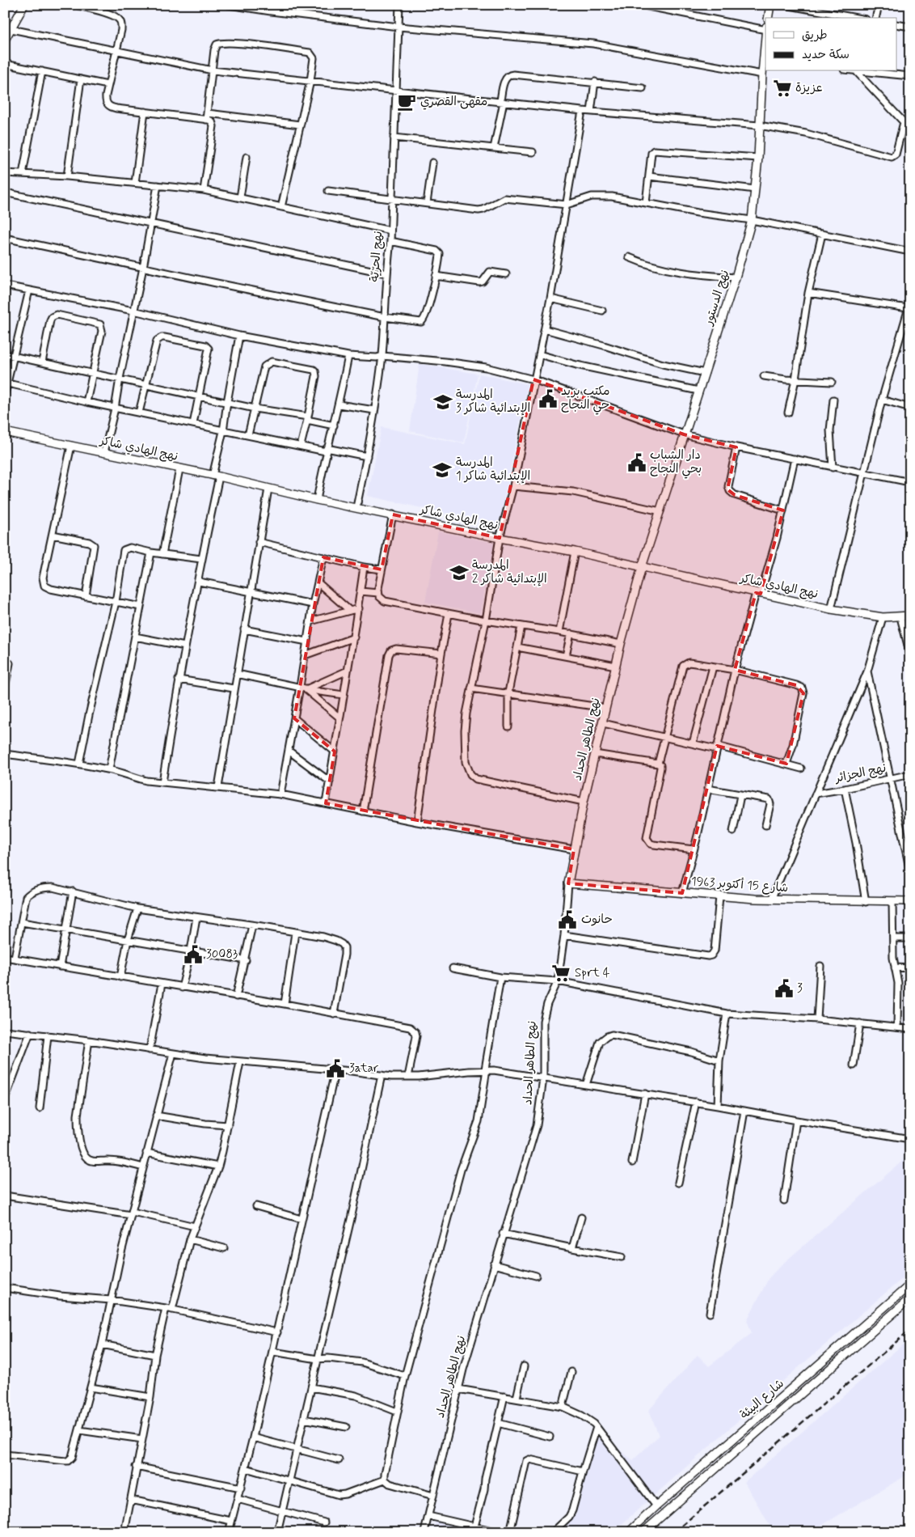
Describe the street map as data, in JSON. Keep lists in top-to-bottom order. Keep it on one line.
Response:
{"streets":{"street":["نهج الحرّيّة","نهج الدستور","نهج الهادي شاكر","نهج الطاهر الحداد","نهج الجزائر","شارع 15 أكتوبر 1963","شارع البيئة"]},"crossings":[["نهج الحرّيّة","نهج الهادي شاكر"],["نهج الدستور","نهج الهادي شاكر"],["نهج الدستور","نهج الطاهر الحداد"],["نهج الهادي شاكر","نهج الطاهر الحداد"],["نهج الطاهر الحداد","شارع 15 أكتوبر 1963"]],"places":{"supermarket":["عزيزة","Sprt 4"],"cafe":["مقهى القصري"],"public building":["مكتب بريد حي النجاح","دار الشباب بحي النجاح","حانوت","30083","3","3atar"],"school or university":["المدرسة الإبتدائية شاكر 3","المدرسة الإبتدائية شاكر 1","المدرسة الإبتدائية شاكر 2"]},"legend":["طريق","سكة حديد"]}
